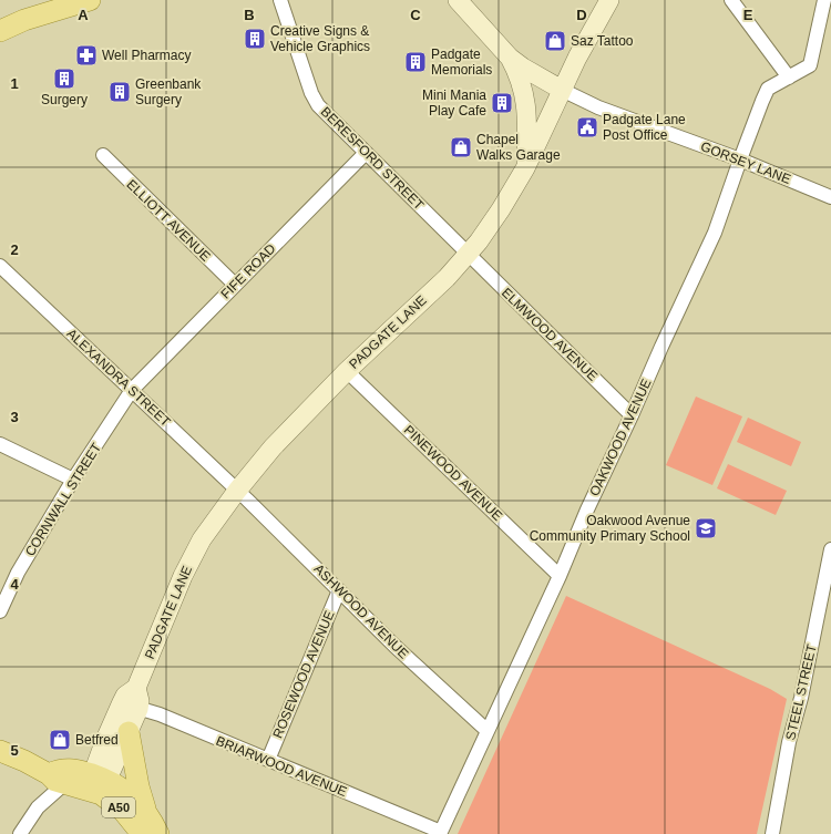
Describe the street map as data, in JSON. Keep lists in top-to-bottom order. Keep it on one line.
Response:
{"streets":{"main road":["A50"],"street":["BERESFORD STREET","GORSEY LANE","ELLIOTT AVENUE","FIFE ROAD","PADGATE LANE","ELMWOOD AVENUE","ALEXANDRA STREET","OAKWOOD AVENUE","PINEWOOD AVENUE","CORNWALL STREET","ASHWOOD AVENUE","ROSEWOOD AVENUE","STEEL STREET","BRIARWOOD AVENUE"]},"crossings":[["BERESFORD STREET","FIFE ROAD"],["BERESFORD STREET","PADGATE LANE"],["BERESFORD STREET","ELMWOOD AVENUE"],["GORSEY LANE","PADGATE LANE"],["GORSEY LANE","OAKWOOD AVENUE"],["ELLIOTT AVENUE","FIFE ROAD"],["FIFE ROAD","ALEXANDRA STREET"],["FIFE ROAD","CORNWALL STREET"],["PADGATE LANE","ELMWOOD AVENUE"],["PADGATE LANE","ALEXANDRA STREET"],["PADGATE LANE","PINEWOOD AVENUE"],["PADGATE LANE","ASHWOOD AVENUE"],["PADGATE LANE","BRIARWOOD AVENUE"],["PADGATE LANE","A50"],["ELMWOOD AVENUE","OAKWOOD AVENUE"],["ALEXANDRA STREET","CORNWALL STREET"],["ALEXANDRA STREET","ASHWOOD AVENUE"],["OAKWOOD AVENUE","PINEWOOD AVENUE"],["OAKWOOD AVENUE","ASHWOOD AVENUE"],["OAKWOOD AVENUE","BRIARWOOD AVENUE"],["ASHWOOD AVENUE","ROSEWOOD AVENUE"],["ROSEWOOD AVENUE","BRIARWOOD AVENUE"]],"places":{"building":["Creative Signs & Vehicle Graphics","Padgate Memorials","Surgery","Greenbank Surgery","Mini Mania Play Cafe"],"shop":["Saz Tattoo","Chapel Walks Garage","Betfred"],"pharmacy":["Well Pharmacy"],"public building":["Padgate Lane Post Office"],"school or university":["Oakwood Avenue Community Primary School"]},"grid":{"columns":["A","B","C","D","E"],"rows":["1","2","3","4","5"]}}
